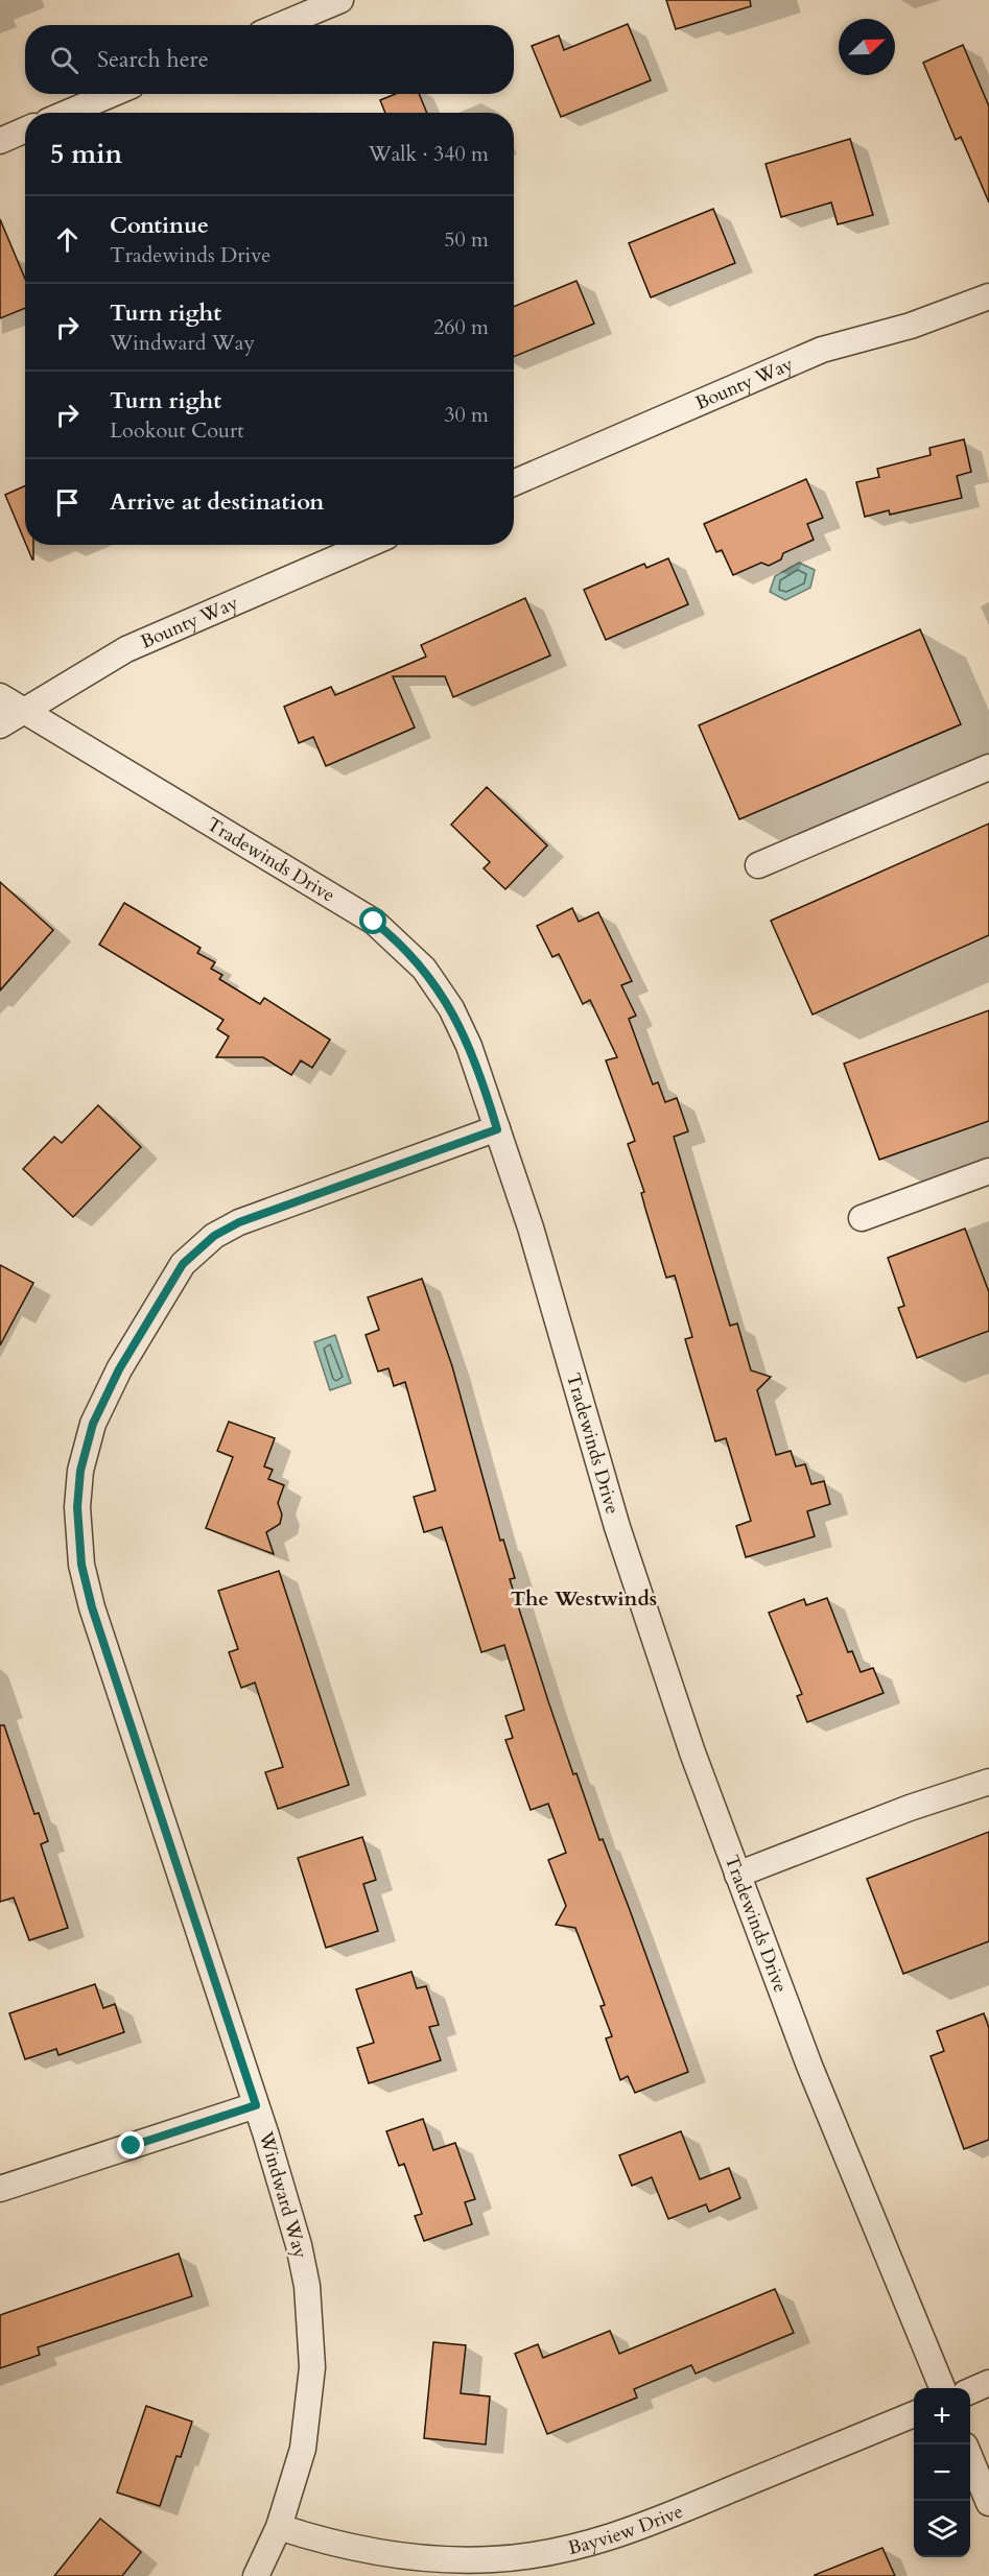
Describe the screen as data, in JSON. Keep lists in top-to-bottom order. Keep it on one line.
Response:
{"streets":{"street":["Bounty Way","Tradewinds Drive","Windward Way","Bayview Drive"]},"crossings":[["Bounty Way","Tradewinds Drive"],["Tradewinds Drive","Windward Way"],["Windward Way","Bayview Drive"]],"districts":["The Westwinds"],"north":"top right","page":{"search":"Search here","heading":["5 min","Walk · 340 m"],"list":[["Continue","Tradewinds Drive","50 m"],["Turn right","Windward Way","260 m"],["Turn right","Lookout Court","30 m"],"Arrive at destination"],"map_buttons":["+","−"]}}
